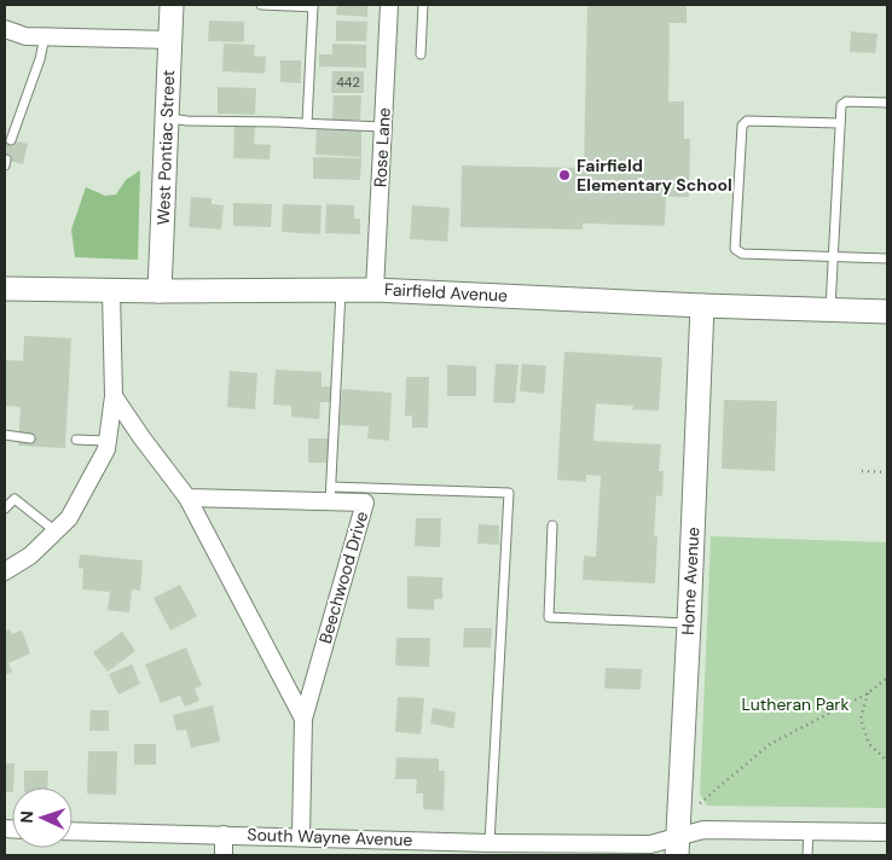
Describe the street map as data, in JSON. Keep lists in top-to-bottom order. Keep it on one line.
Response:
{"streets":{"main road":["West Pontiac Street","Fairfield Avenue","Home Avenue"],"street":["Rose Lane","Beechwood Drive","South Wayne Avenue"]},"crossings":[["West Pontiac Street","Fairfield Avenue"],["Rose Lane","Fairfield Avenue"],["Fairfield Avenue","Home Avenue"],["Beechwood Drive","South Wayne Avenue"],["Home Avenue","South Wayne Avenue"]],"parks":["Lutheran Park"],"places":["Fairfield Elementary School"],"house_numbers":["442"],"north":"left"}
